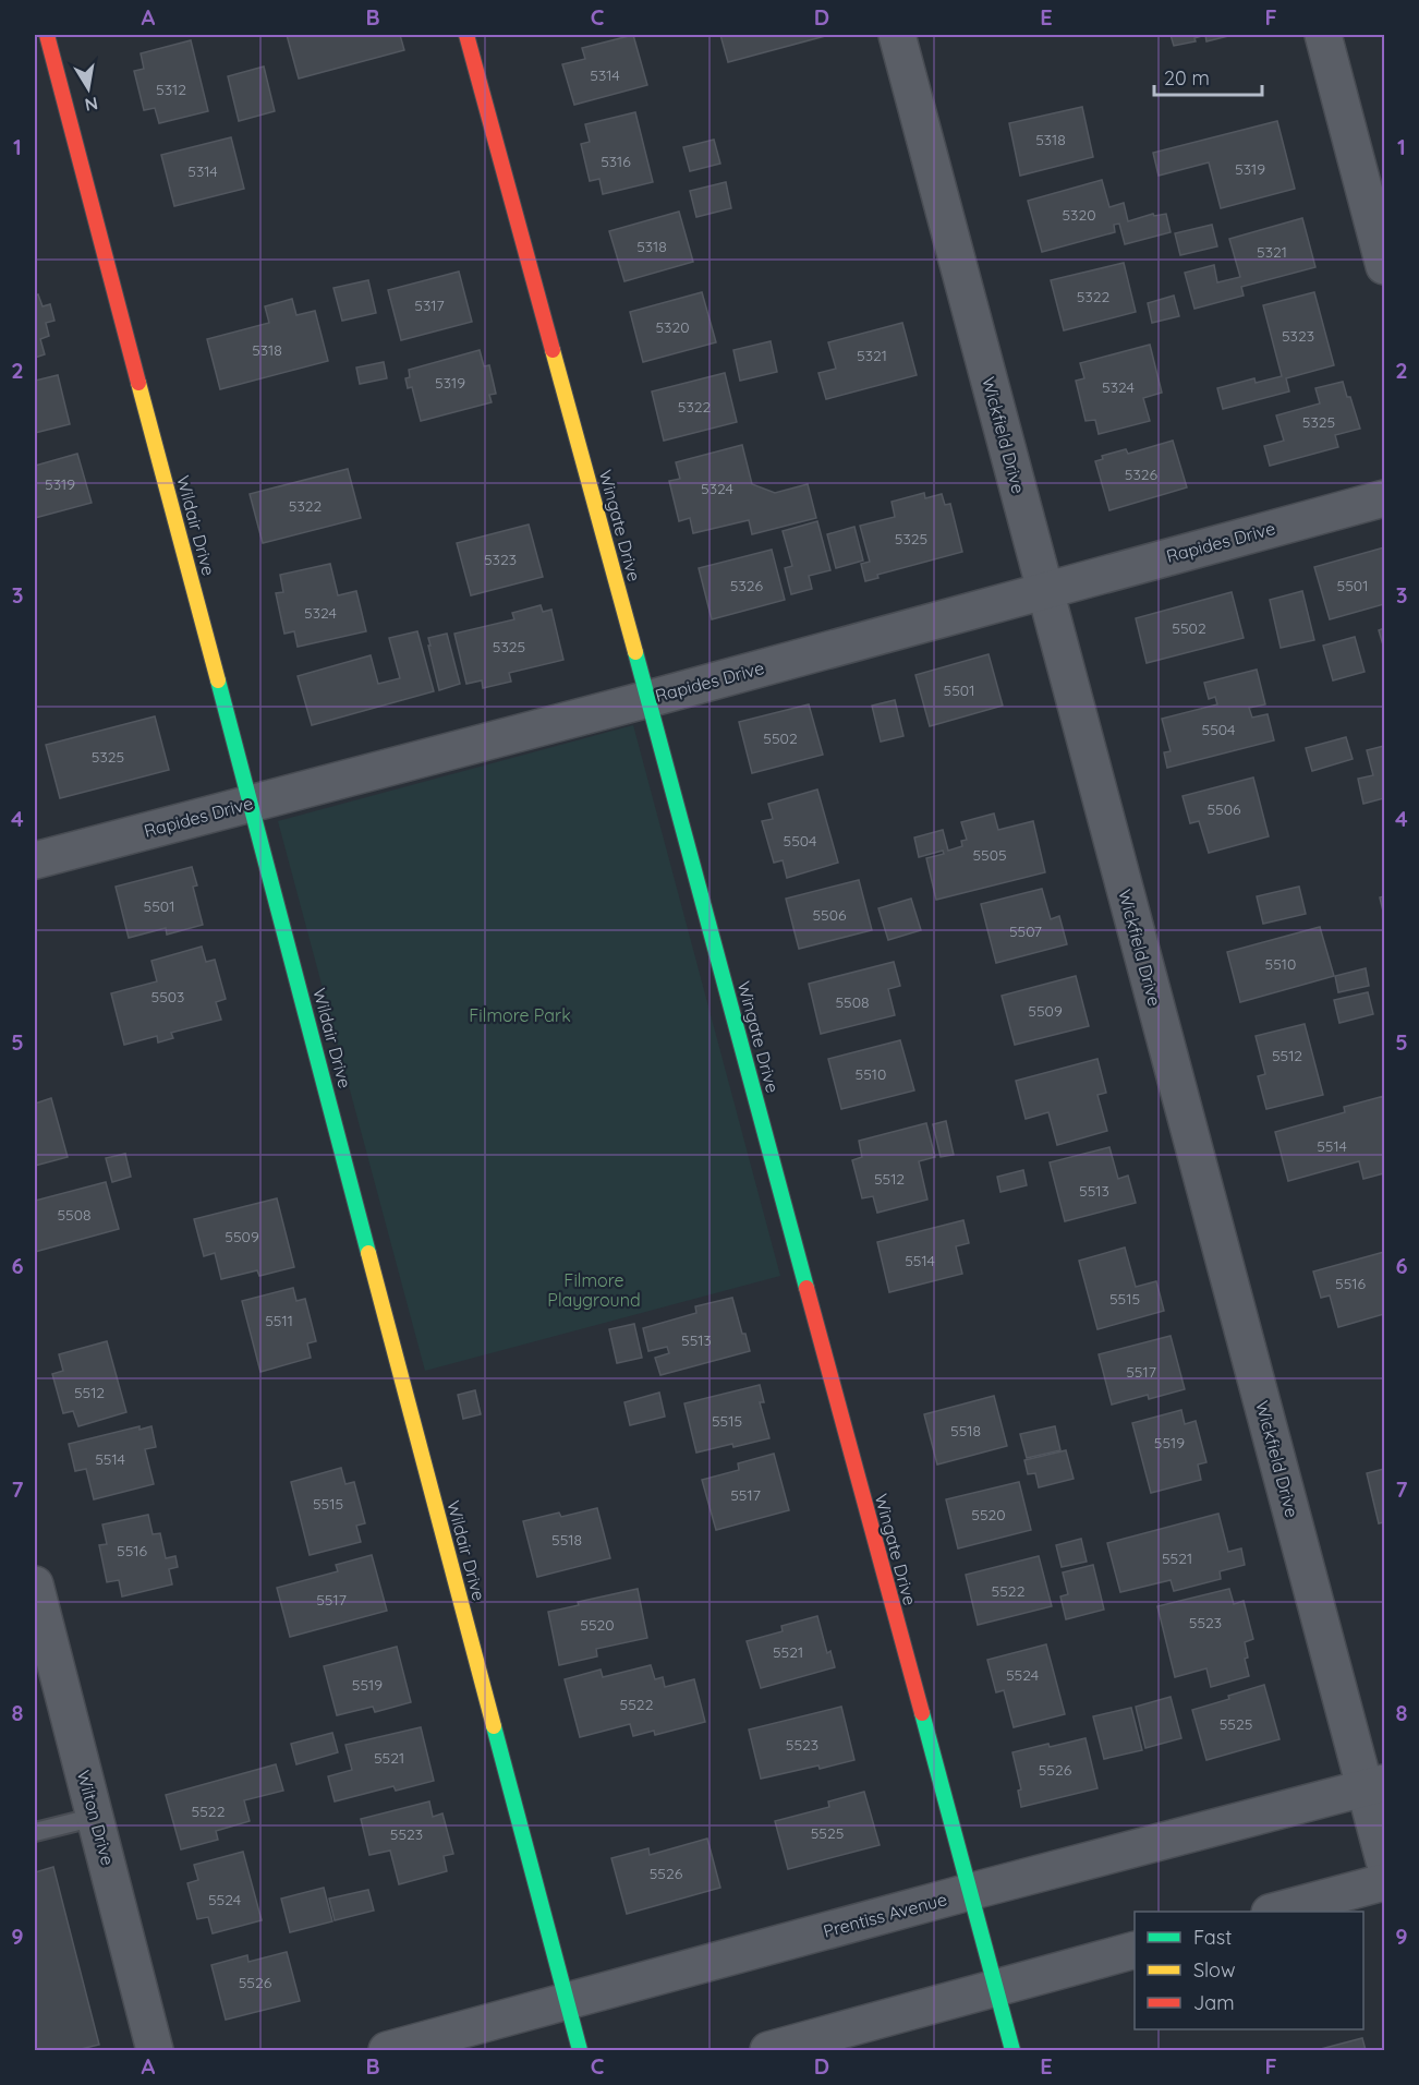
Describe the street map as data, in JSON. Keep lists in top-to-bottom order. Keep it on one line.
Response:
{"streets":{"street":["Wickfield Drive","Wildair Drive","Wingate Drive","Rapides Drive","Wilton Drive","Prentiss Avenue"]},"crossings":[["Wickfield Drive","Rapides Drive"],["Wickfield Drive","Prentiss Avenue"],["Wildair Drive","Rapides Drive"],["Wildair Drive","Prentiss Avenue"],["Wingate Drive","Rapides Drive"],["Wingate Drive","Prentiss Avenue"]],"parks":["Filmore Park","Filmore Playground"],"house_numbers":["5314","5312","5318","5316","5319","5314","5320","5318","5321","5322","5317","5320","5323","5318","5321","5319","5324","5322","5325","5326","5319","5324","5322","5325","5323","5326","5501","5324","5502","5325","5501","5504","5502","5325","5506","5504","5505","5501","5506","5507","5510","5503","5508","5509","5512","5510","5514","5512","5513","5508","5509","5514","5516","5515","5511","5513","5517","5512","5515","5518","5519","5514","5517","5515","5520","5518","5516","5521","5522","5517","5523","5520","5521","5524","5519","5522","5525","5523","5521","5526","5522","5525","5523","5526","5524","5526"],"legend":["Fast","Slow","Jam"],"scale_bar":"20 m","north":"bottom","grid":{"columns":["A","B","C","D","E","F"],"rows":["1","2","3","4","5","6","7","8","9"]}}
